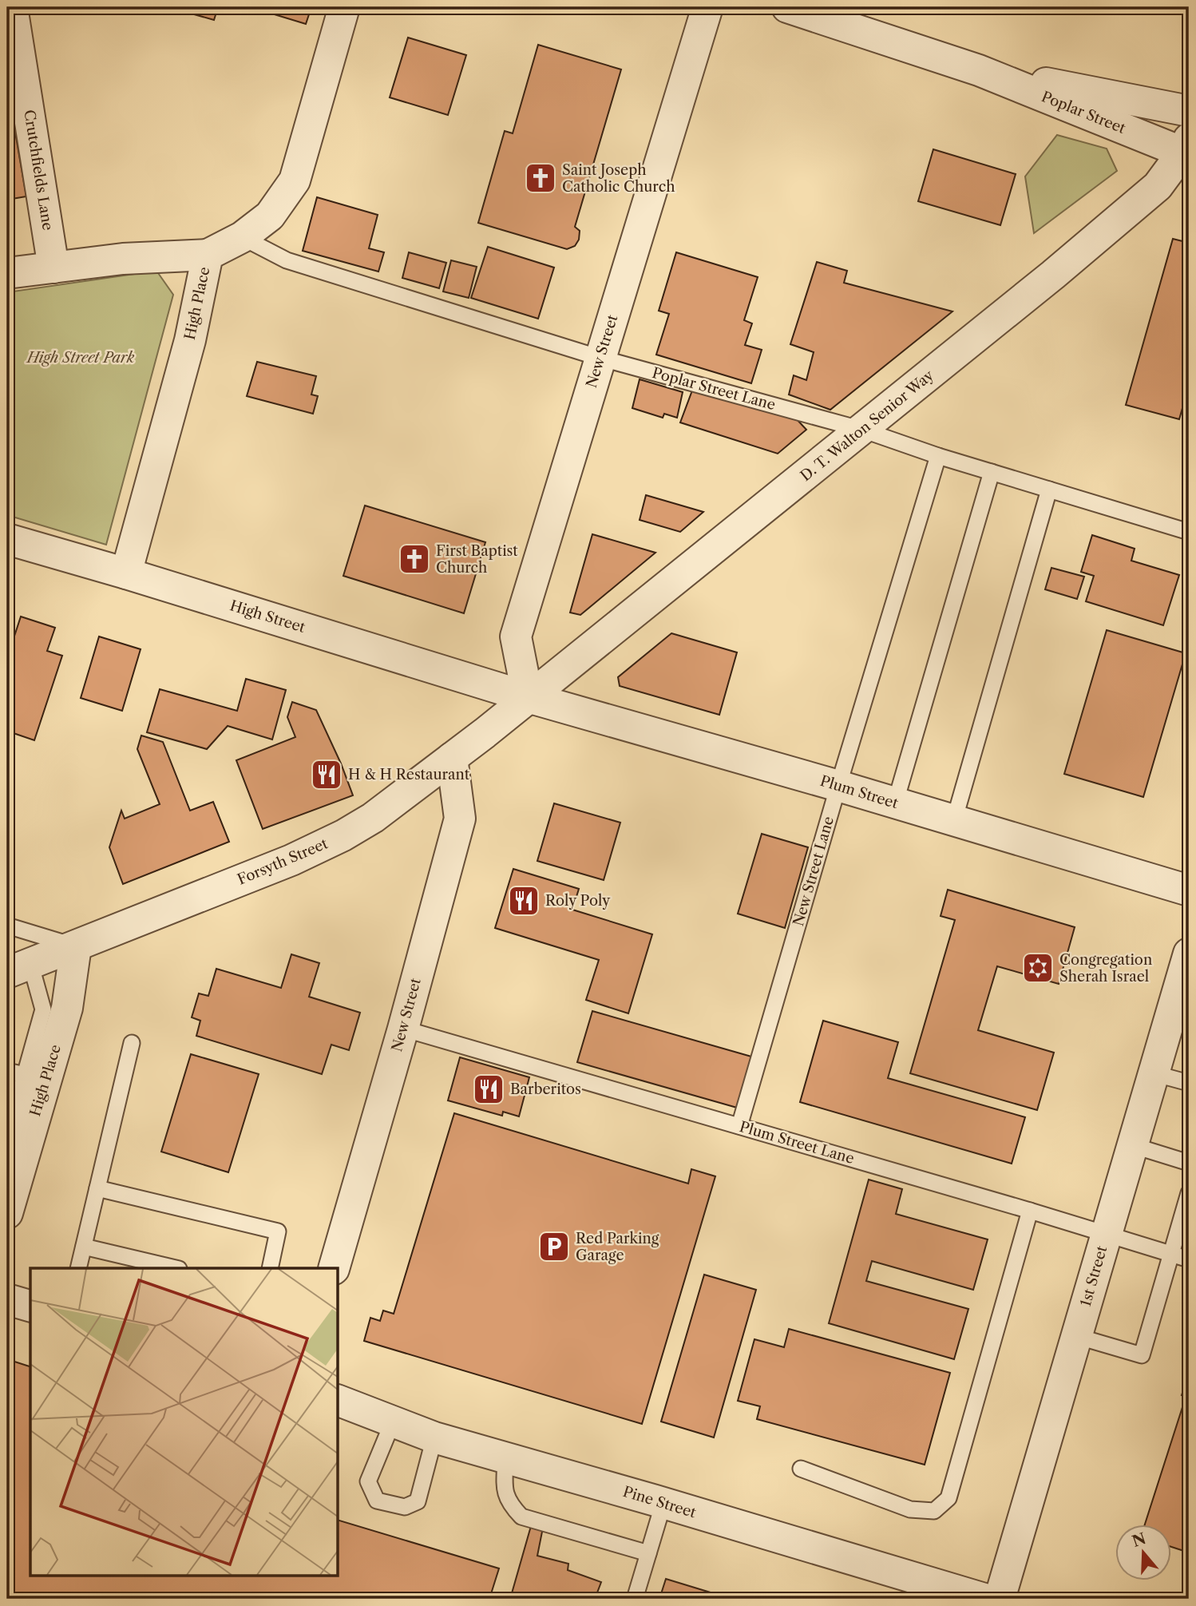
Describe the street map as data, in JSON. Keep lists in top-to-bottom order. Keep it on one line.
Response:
{"streets":{"street":["Poplar Street","Crutchfields Lane","High Place","New Street","D. T. Walton Senior Way","High Street","Plum Street","Forsyth Street","1st Street","Pine Street"],"lane":["Poplar Street Lane","New Street Lane","Plum Street Lane"]},"crossings":[["Poplar Street","D. T. Walton Senior Way"],["High Place","Poplar Street Lane"],["High Place","High Street"],["High Place","Forsyth Street"],["New Street","Poplar Street Lane"],["New Street","D. T. Walton Senior Way"],["New Street","High Street"],["New Street","Plum Street"],["New Street","Forsyth Street"],["New Street","Plum Street Lane"],["Poplar Street Lane","D. T. Walton Senior Way"],["Poplar Street Lane","New Street Lane"],["D. T. Walton Senior Way","High Street"],["D. T. Walton Senior Way","Plum Street"],["D. T. Walton Senior Way","Forsyth Street"],["High Street","Plum Street"],["High Street","Forsyth Street"],["Plum Street","Forsyth Street"],["Plum Street","New Street Lane"],["New Street Lane","Plum Street Lane"],["Plum Street Lane","1st Street"]],"parks":["High Street Park"],"places":{"church":["Saint Joseph Catholic Church","First Baptist Church"],"restaurant":["H & H Restaurant","Roly Poly","Barberitos"],"synagogue":["Congregation Sherah Israel"],"parking":["Red Parking Garage"]},"north":"top"}
